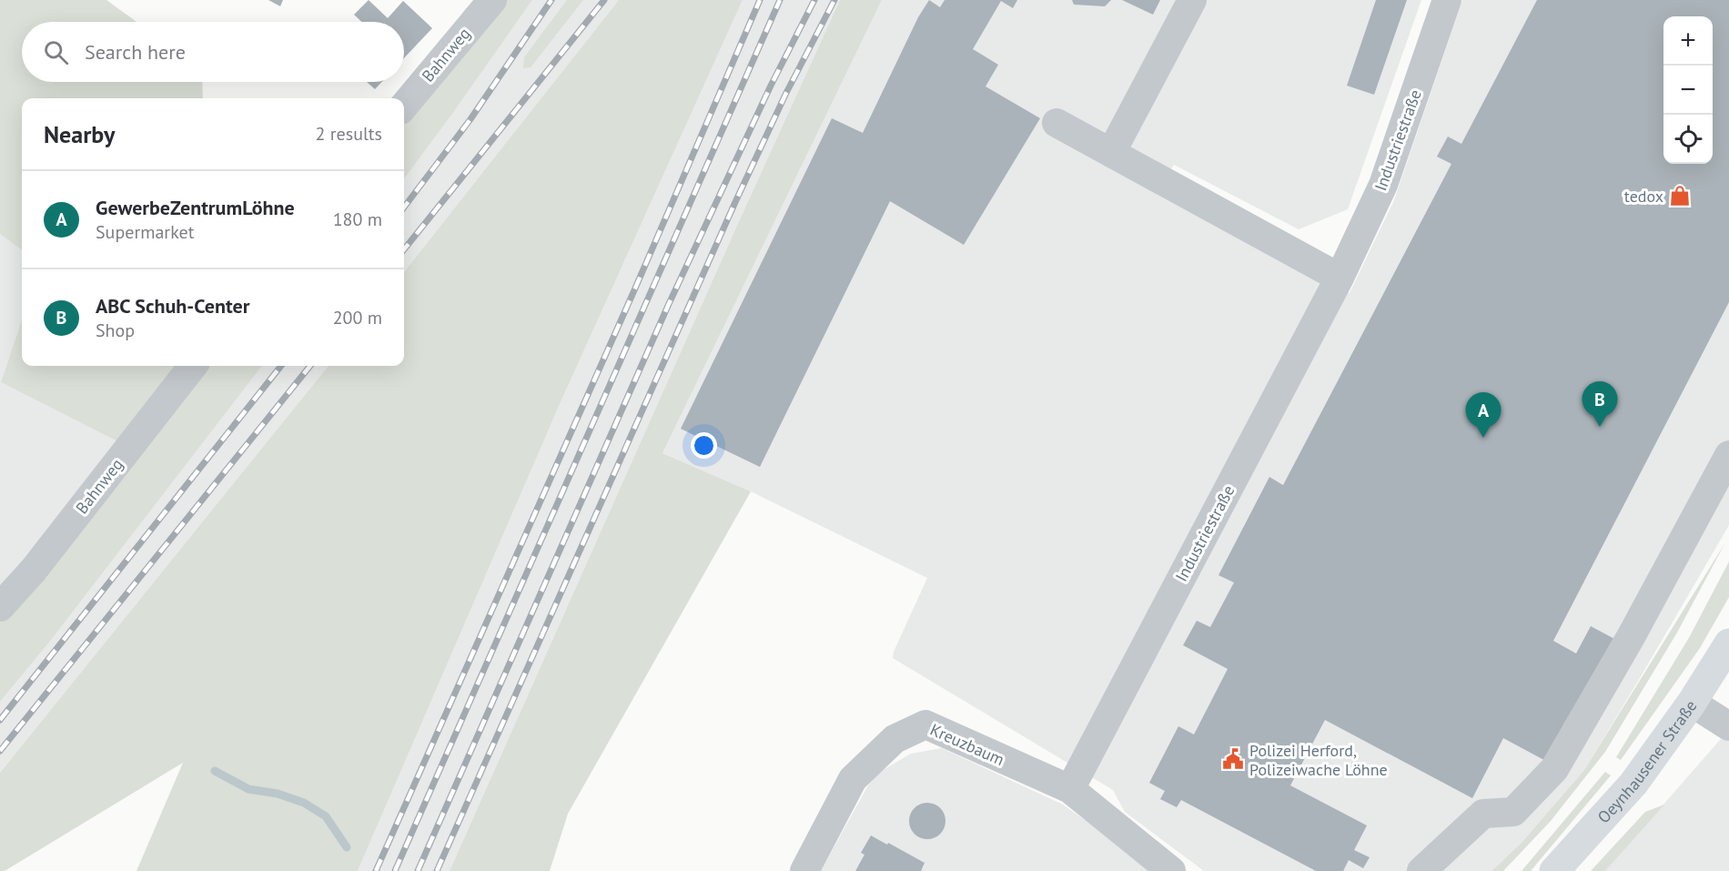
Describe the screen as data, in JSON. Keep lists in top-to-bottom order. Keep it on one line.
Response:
{"streets":{"main road":["Oeynhausener Straße"],"street":["Bahnweg","Industriestraße","Kreuzbaum"]},"crossings":[["Industriestraße","Kreuzbaum"]],"places":{"shop":["tedox"],"public building":["Polizei Herford, Polizeiwache Löhne"]},"page":{"map_buttons":["+","−"],"search":"Search here","heading":["Nearby","2 results"],"list":[{"mark":"A","name":"GewerbeZentrumLöhne","note":"Supermarket","value":"180 m"},{"mark":"B","name":"ABC Schuh-Center","note":"Shop","value":"200 m"}],"pins":["B","A"]}}
